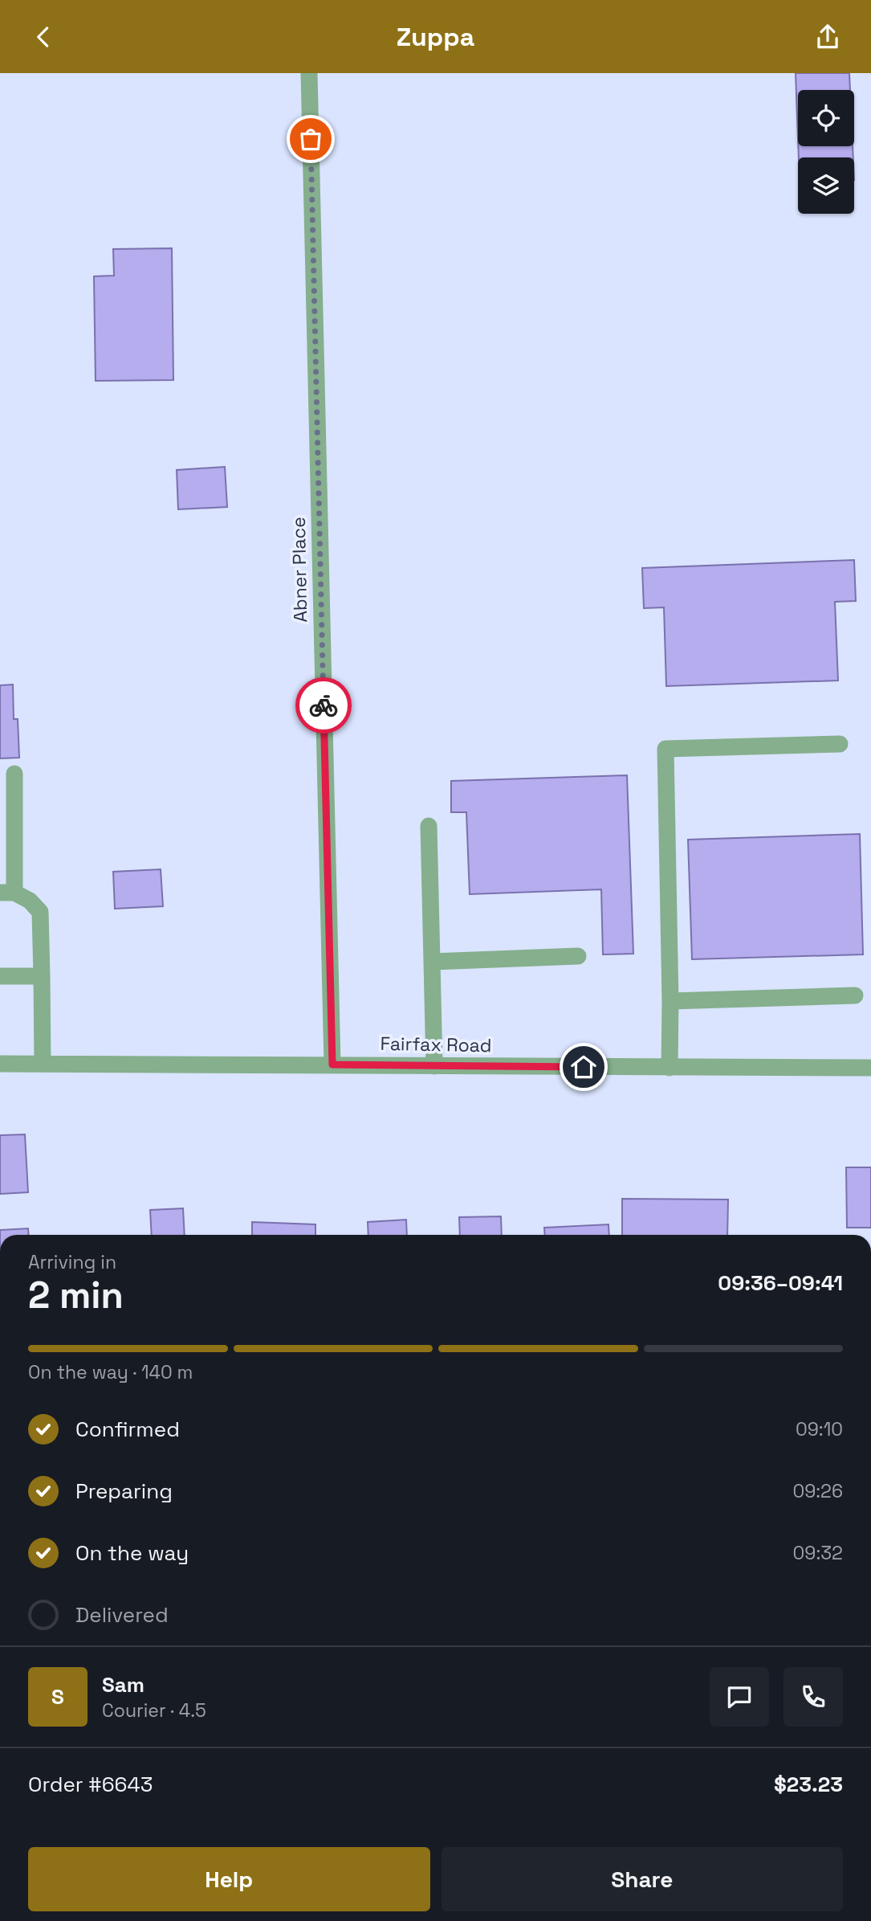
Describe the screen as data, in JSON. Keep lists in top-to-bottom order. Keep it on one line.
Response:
{"streets":{"street":["Abner Place","Fairfax Road"]},"crossings":[["Abner Place","Fairfax Road"]],"page":{"header":"Zuppa","heading":["2 min","Arriving in","09:36–09:41"],"panel":["Sam","Courier · 4.5","Order #6643","$23.23"],"bar":"On the way · 140 m","list":[["Confirmed","09:10"],["Preparing","09:26"],["On the way","09:32"],"Delivered"],"round":"S","buttons":["Help","Share"]}}
